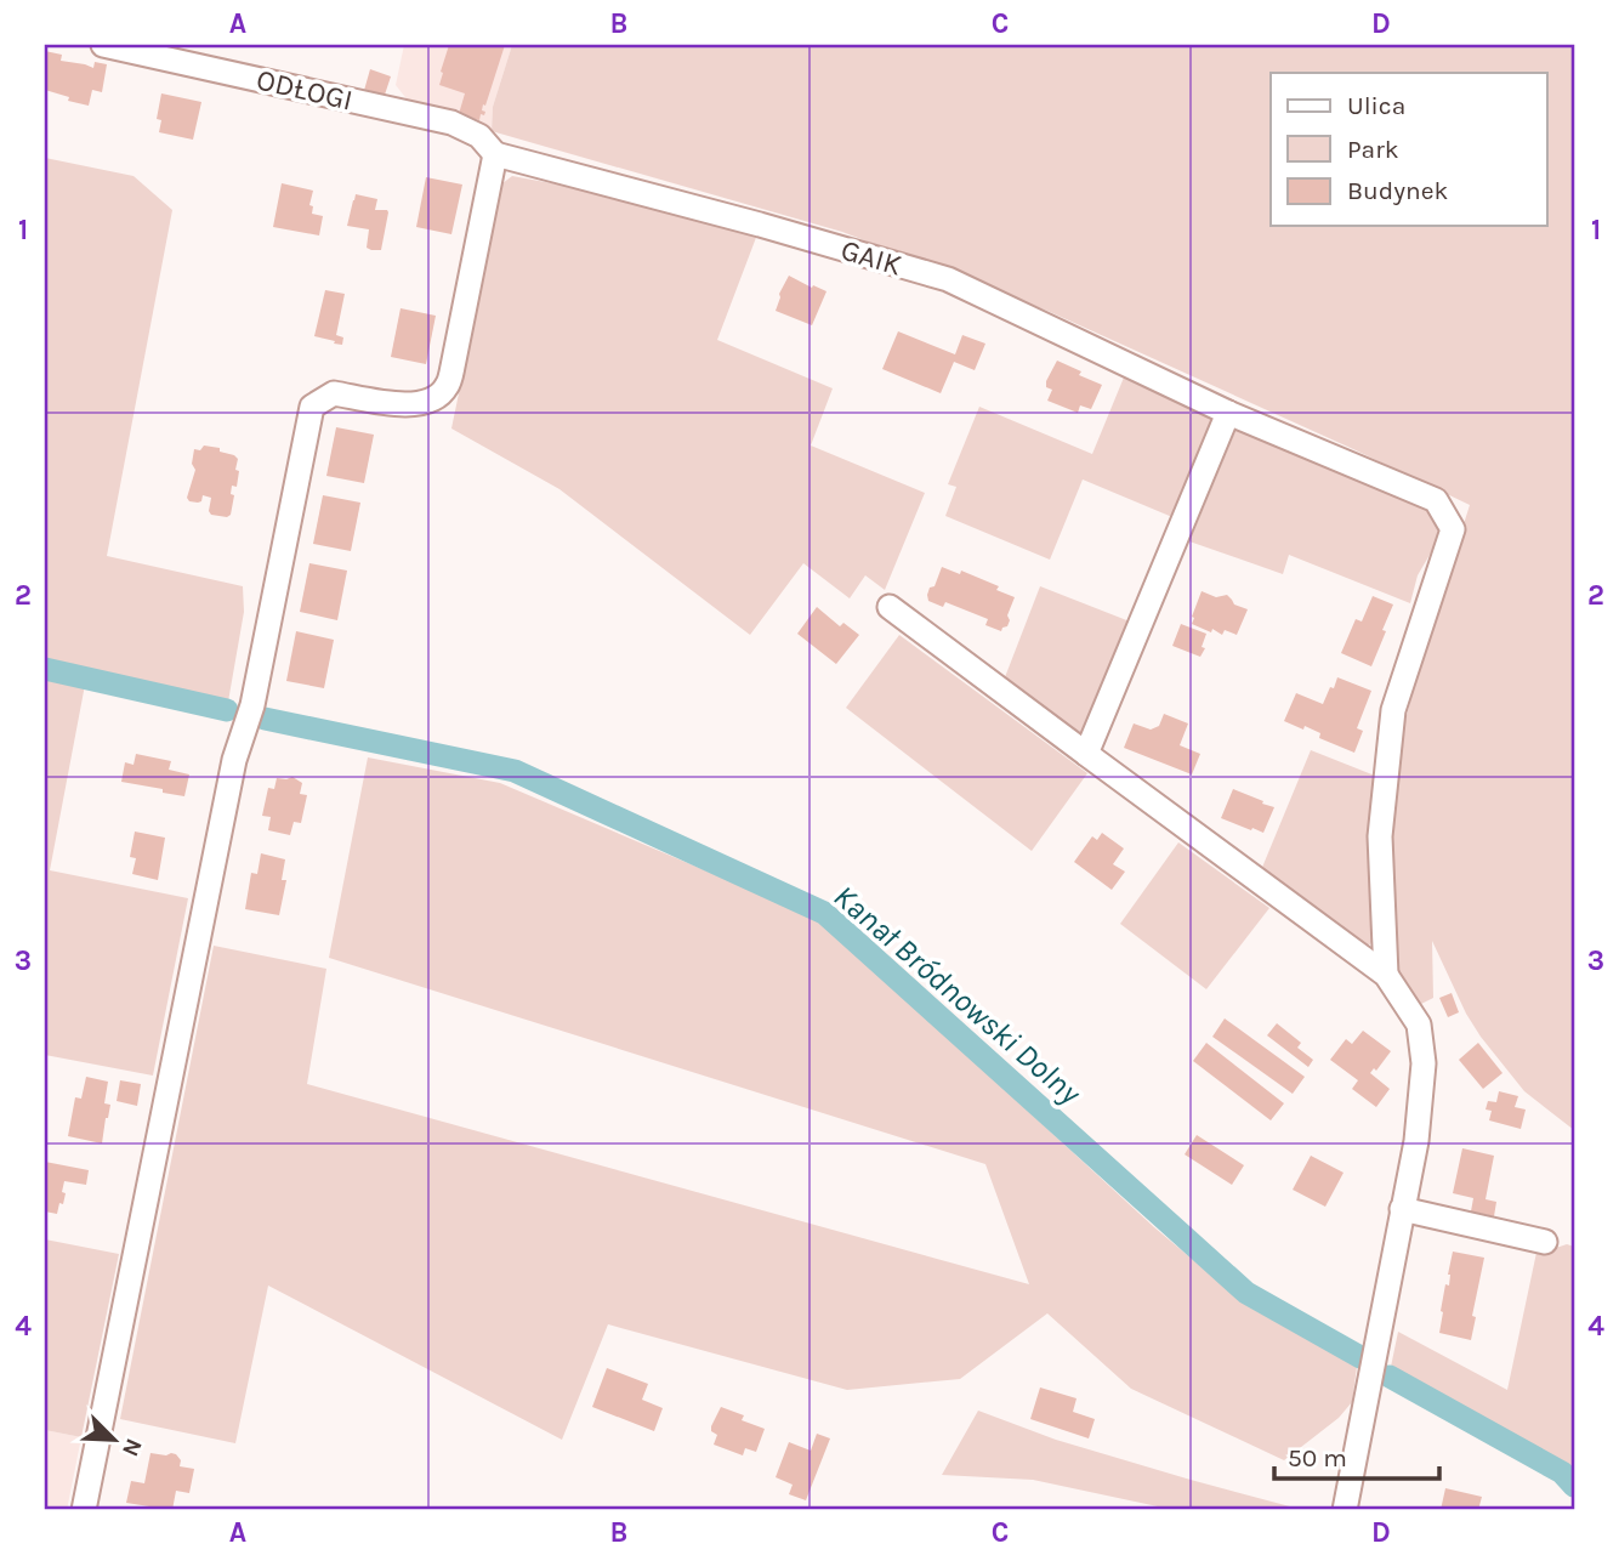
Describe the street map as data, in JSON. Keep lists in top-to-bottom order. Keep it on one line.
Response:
{"streets":{"street":["ODŁOGI","GAIK"]},"crossings":[["ODŁOGI","GAIK"]],"water":["Kanał Bródnowski Dolny"],"legend":["Ulica","Park","Budynek"],"scale_bar":"50 m","north":"bottom right","grid":{"columns":["A","B","C","D"],"rows":["1","2","3","4"]}}
